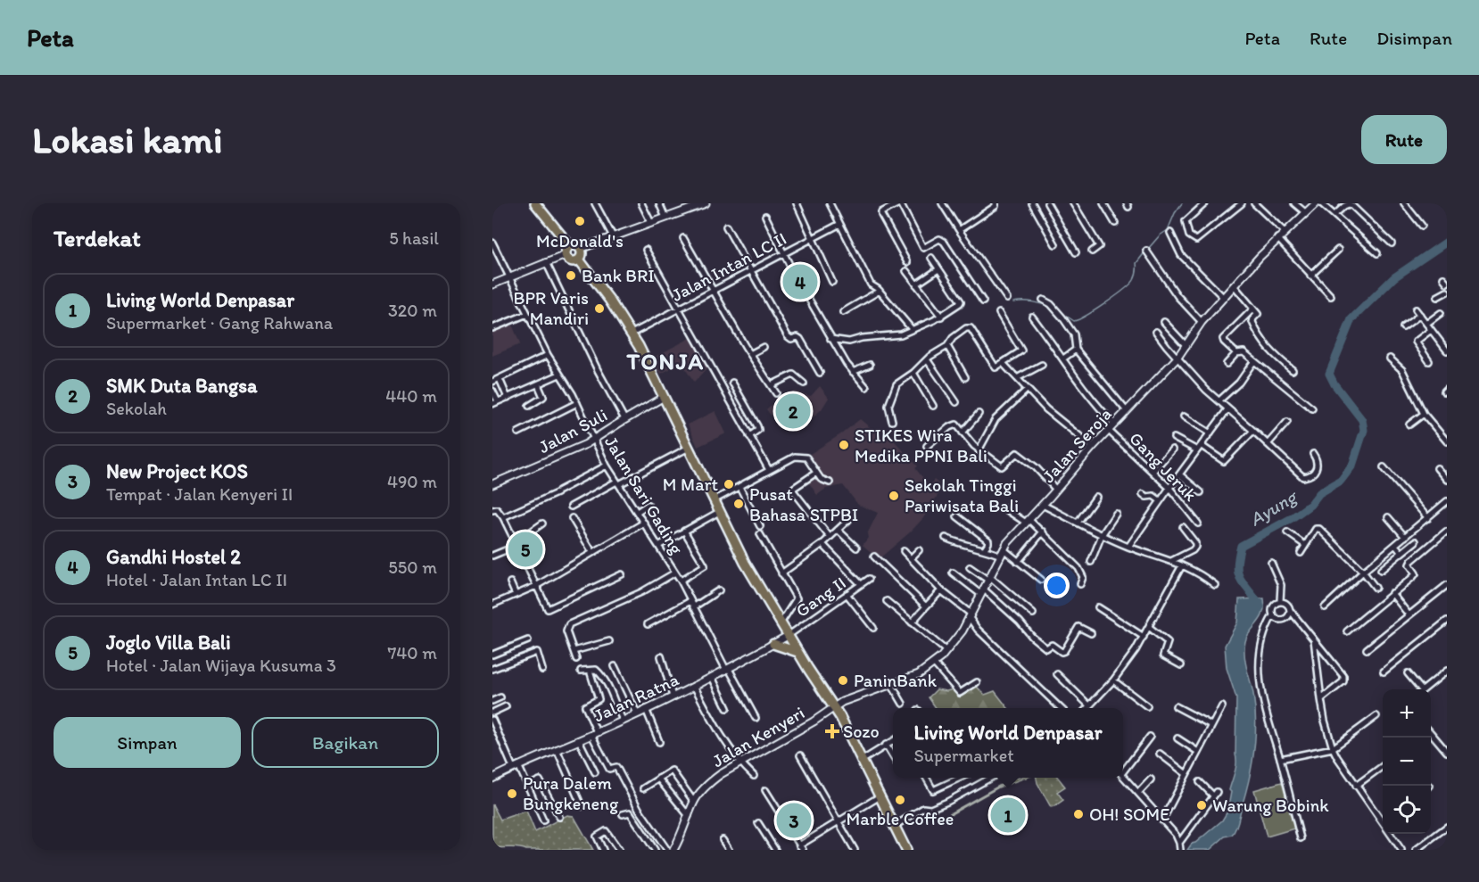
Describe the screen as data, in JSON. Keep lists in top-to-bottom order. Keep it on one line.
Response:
{"streets":{"street":["Jalan Intan LC II","Jalan Suli","Jalan Seroja","Gang Jeruk","Jalan Sari Gading","Gang II","Jalan Ratna","Jalan Kenyeri"]},"crossings":[["Jalan Suli","Jalan Sari Gading"],["Jalan Seroja","Gang Jeruk"],["Jalan Seroja","Jalan Kenyeri"],["Jalan Sari Gading","Jalan Ratna"],["Gang II","Jalan Ratna"]],"districts":["TONJA"],"water":["Ayung"],"places":{"other":["McDonald's","Bank BRI","BPR Varis Mandiri","STIKES Wira Medika PPNI Bali","M Mart","Sekolah Tinggi Pariwisata Bali","Pusat Bahasa STPBI","PaninBank","Pura Dalem Bungkeneng","Marble Coffee","Warung Bobink","OH! SOME"],"health":["Sozo"]},"page":{"header":"Peta","nav":["Peta","Rute","Disimpan"],"buttons":["Rute",["Simpan","Bagikan"]],"title":"Lokasi kami","heading":["Terdekat","5 hasil"],"pins":["4","2","5","1","3"],"list":[{"mark":"1","name":"Living World Denpasar","note":"Supermarket · Gang Rahwana","value":"320 m"},{"mark":"2","name":"SMK Duta Bangsa","note":"Sekolah","value":"440 m"},{"mark":"3","name":"New Project KOS","note":"Tempat · Jalan Kenyeri II","value":"490 m"},{"mark":"4","name":"Gandhi Hostel 2","note":"Hotel · Jalan Intan LC II","value":"550 m"},{"mark":"5","name":"Joglo Villa Bali","note":"Hotel · Jalan Wijaya Kusuma 3","value":"740 m"}],"map_buttons":["+","−"],"popup":["Living World Denpasar","Supermarket"]}}
